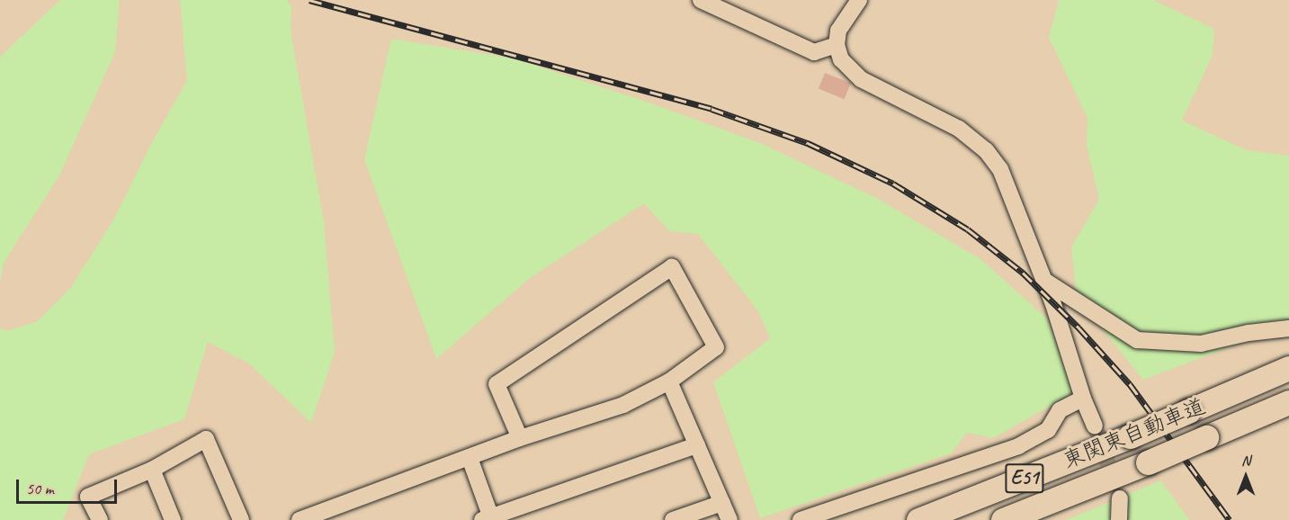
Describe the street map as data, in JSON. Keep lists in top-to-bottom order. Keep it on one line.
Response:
{"streets":{"highway":["東関東自動車道","E51"]},"scale_bar":"50 m","north":"top"}
